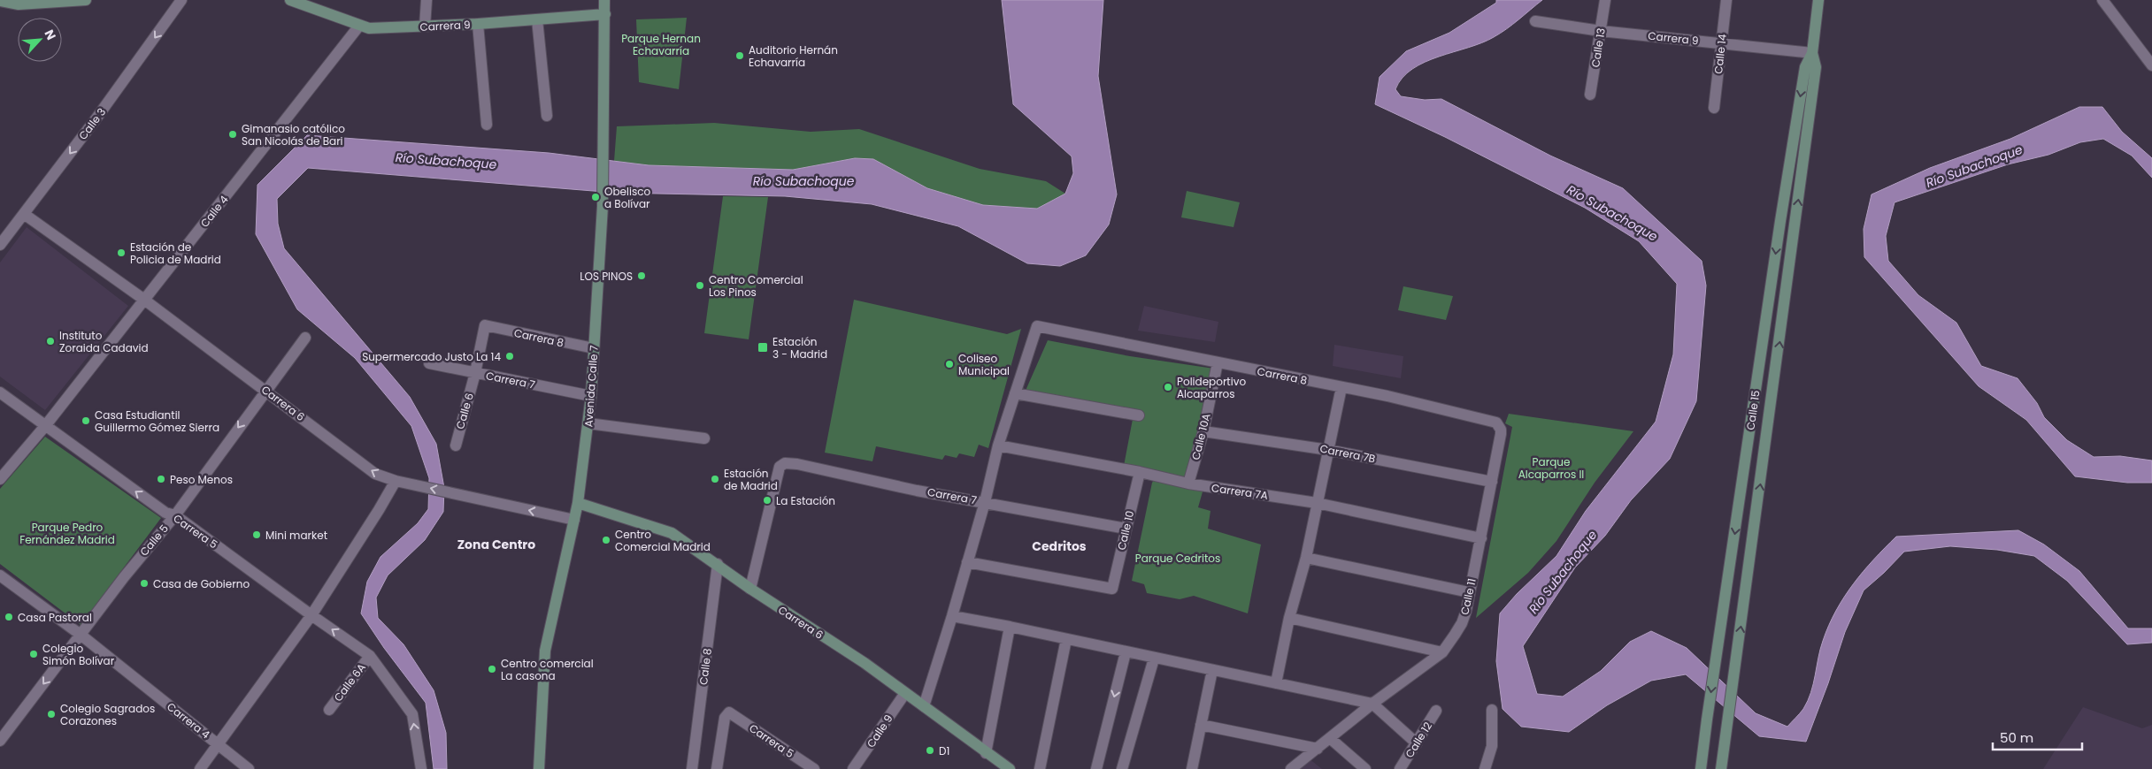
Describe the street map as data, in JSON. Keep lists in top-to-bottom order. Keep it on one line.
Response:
{"streets":{"street":["Carrera 9","Calle 13","Calle 14","Calle 3","Calle 4","Carrera 8","Carrera 7","Avenida Calle 7","Carrera 6","Calle 15","Calle 6","Calle 10A","Carrera 7B","Carrera 7A","Calle 10","Carrera 5","Calle 5","Calle 11","Calle 8","Calle 6A","Carrera 4","Calle 9","Calle 12"]},"crossings":[["Carrera 9","Calle 13"],["Carrera 9","Calle 14"],["Carrera 9","Calle 4"],["Carrera 9","Avenida Calle 7"],["Carrera 9","Calle 15"],["Calle 3","Carrera 6"],["Calle 4","Carrera 6"],["Calle 4","Carrera 5"],["Carrera 8","Avenida Calle 7"],["Carrera 8","Calle 6"],["Carrera 8","Calle 10A"],["Carrera 8","Calle 11"],["Carrera 7","Avenida Calle 7"],["Carrera 7","Carrera 6"],["Carrera 7","Calle 6"],["Carrera 7","Calle 10"],["Avenida Calle 7","Carrera 6"],["Carrera 6","Calle 5"],["Carrera 6","Calle 8"],["Carrera 6","Calle 9"],["Calle 10A","Carrera 7B"],["Calle 10A","Carrera 7A"],["Carrera 7B","Calle 11"],["Carrera 7A","Calle 10"],["Carrera 7A","Calle 11"],["Carrera 5","Calle 5"],["Carrera 5","Calle 6A"],["Calle 5","Carrera 4"]],"one_way":["Calle 3","Carrera 5","Calle 5"],"districts":["Zona Centro","Cedritos"],"water":["Río Subachoque"],"parks":["Parque Hernan Echavarría","Parque Alcaparros II","Parque Pedro Fernández Madrid","Parque Cedritos"],"places":{"other":["Auditorio Hernán Echavarría","Gimanasio católico San Nicolás de Bari","Obelisco a Bolívar","Estación de Policia de Madrid","LOS PINOS","Centro Comercial Los Pinos","Instituto Zoraida Cadavid","Supermercado Justo La 14","Coliseo Municipal","Polideportivo Alcaparros","Casa Estudiantil Guillermo Gómez Sierra","Peso Menos","Estación de Madrid","La Estación","Mini market","Centro Comercial Madrid","Casa de Gobierno","Casa Pastoral","Colegio Simón Bolívar","Centro comercial La casona","Colegio Sagrados Corazones","D1"],"transit":["Estación 3 - Madrid"]},"scale_bar":"50 m","north":"top right"}
